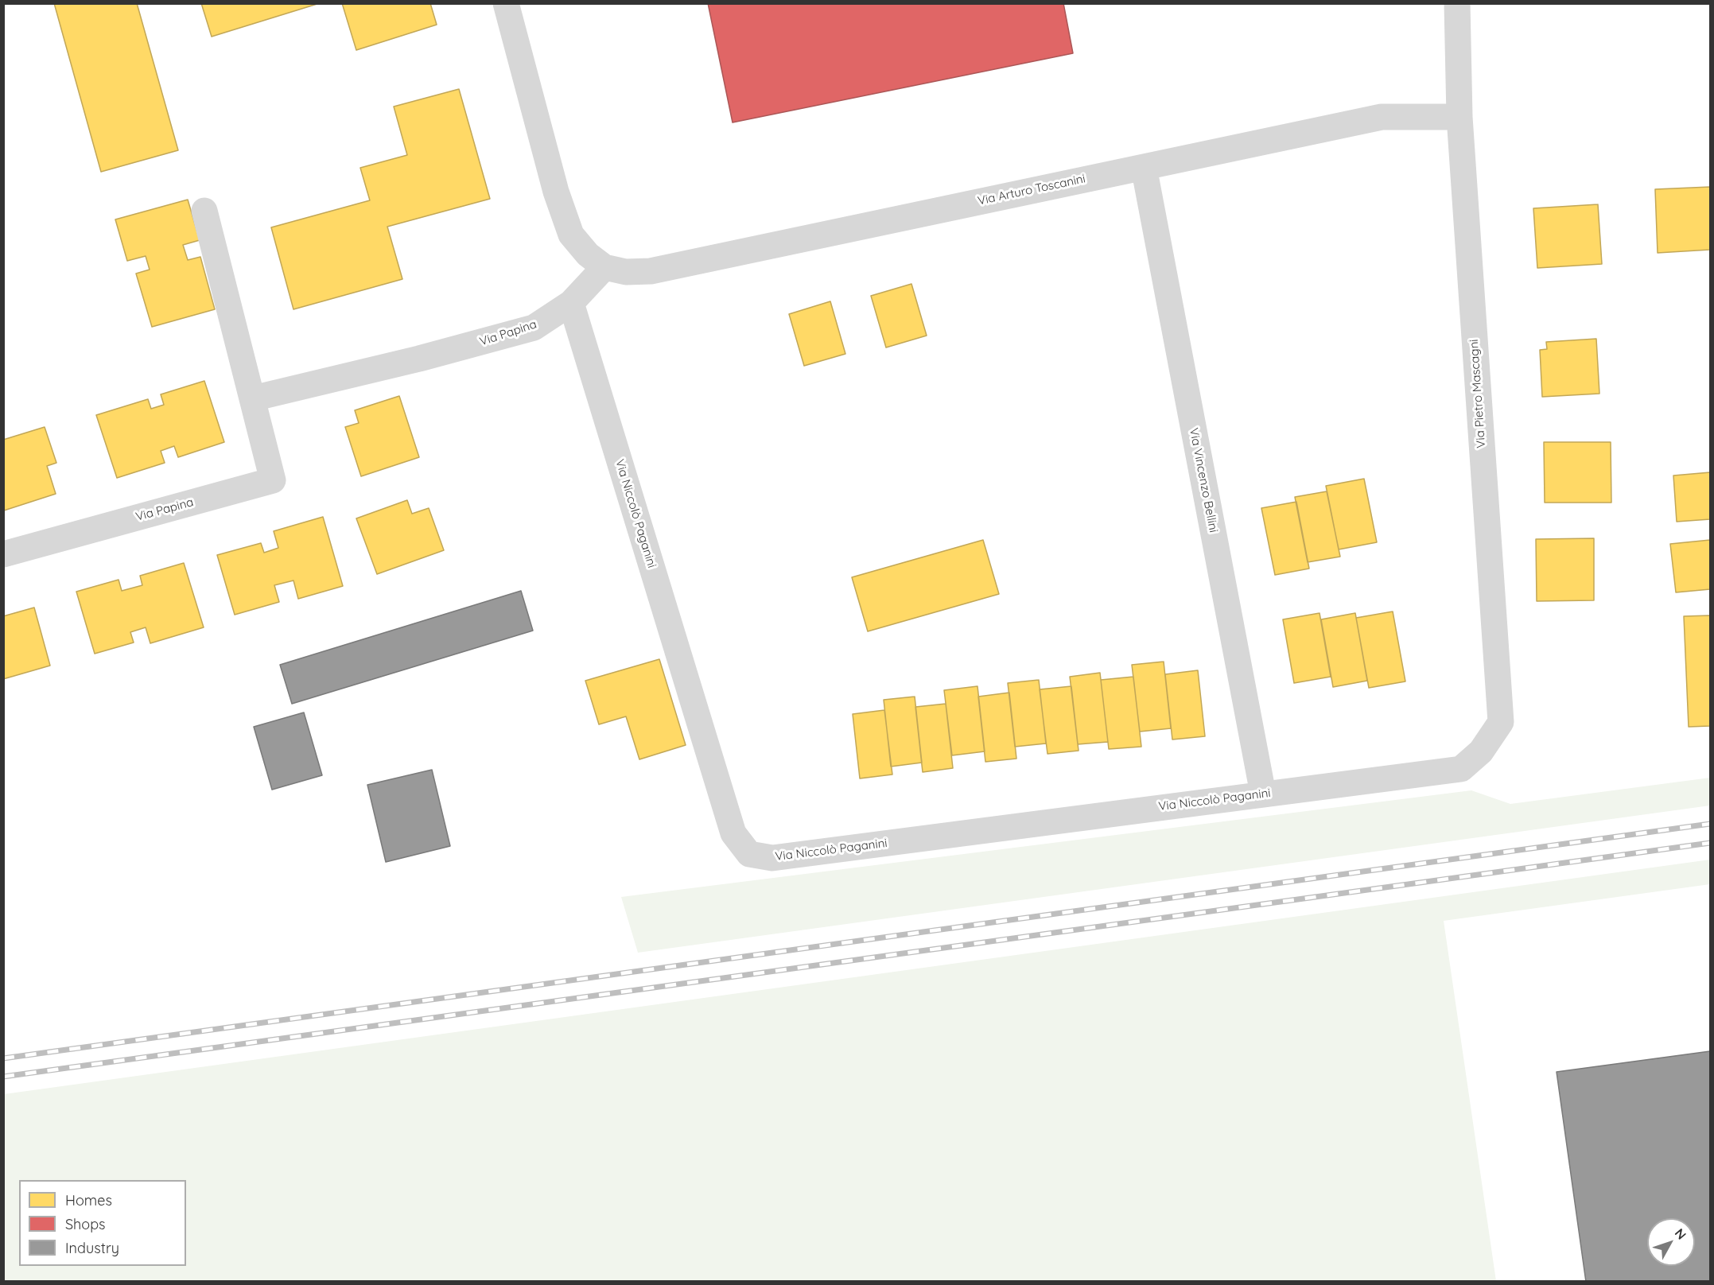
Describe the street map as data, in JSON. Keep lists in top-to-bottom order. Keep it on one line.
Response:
{"streets":{"street":["Via Arturo Toscanini","Via Papina","Via Pietro Mascagni","Via Vincenzo Bellini","Via Niccolò Paganini"]},"crossings":[["Via Arturo Toscanini","Via Papina"],["Via Arturo Toscanini","Via Pietro Mascagni"],["Via Arturo Toscanini","Via Vincenzo Bellini"],["Via Papina","Via Niccolò Paganini"],["Via Pietro Mascagni","Via Niccolò Paganini"],["Via Vincenzo Bellini","Via Niccolò Paganini"]],"legend":["Homes","Shops","Industry"],"north":"top right"}
